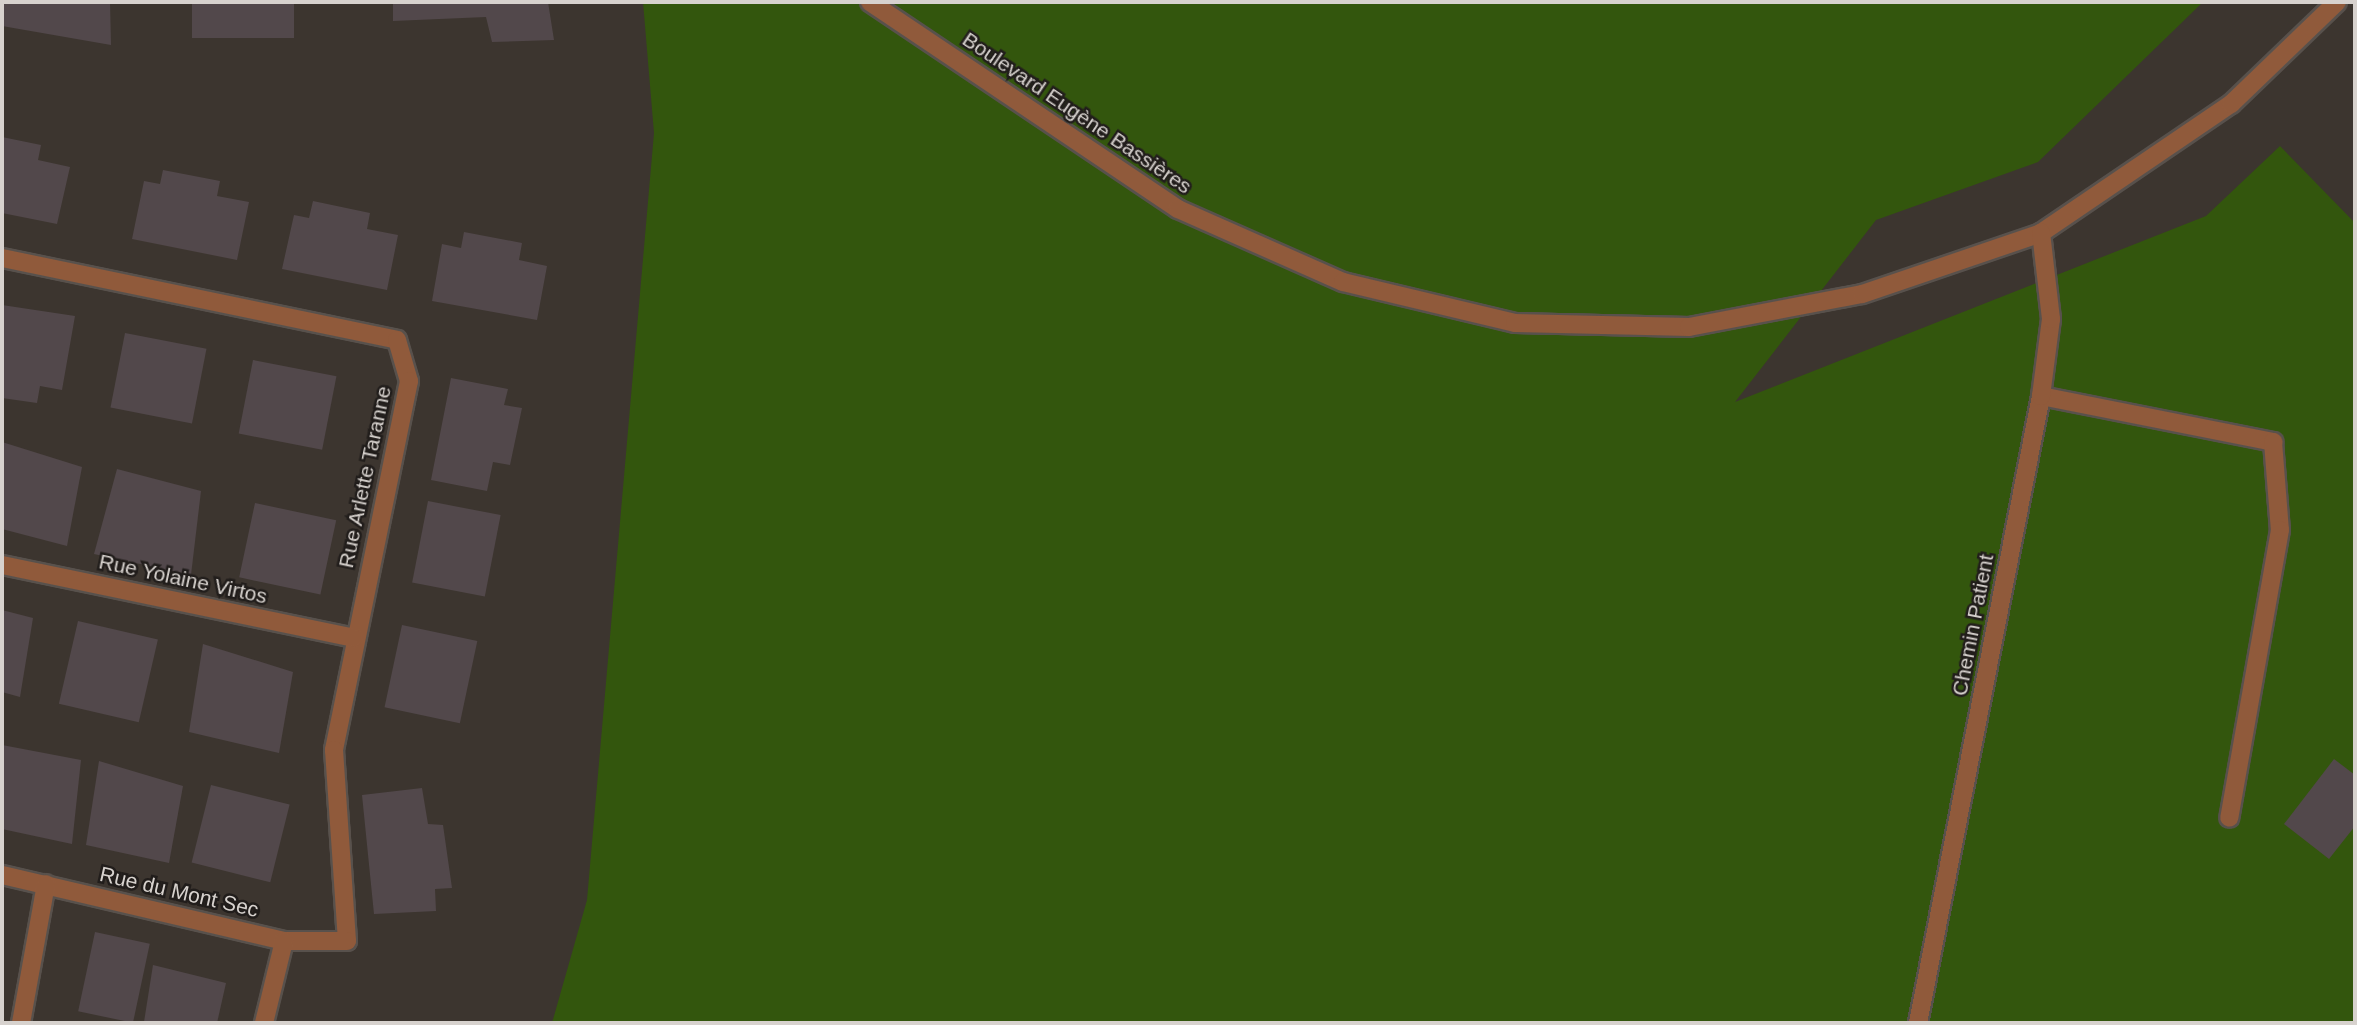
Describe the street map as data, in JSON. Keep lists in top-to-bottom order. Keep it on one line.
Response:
{"streets":{"street":["Boulevard Eugène Bassières","Rue Arlette Taranne","Rue Yolaine Virtos","Chemin Patient","Rue du Mont Sec"]},"crossings":[["Boulevard Eugène Bassières","Chemin Patient"],["Rue Arlette Taranne","Rue Yolaine Virtos"],["Rue Arlette Taranne","Rue du Mont Sec"]]}
